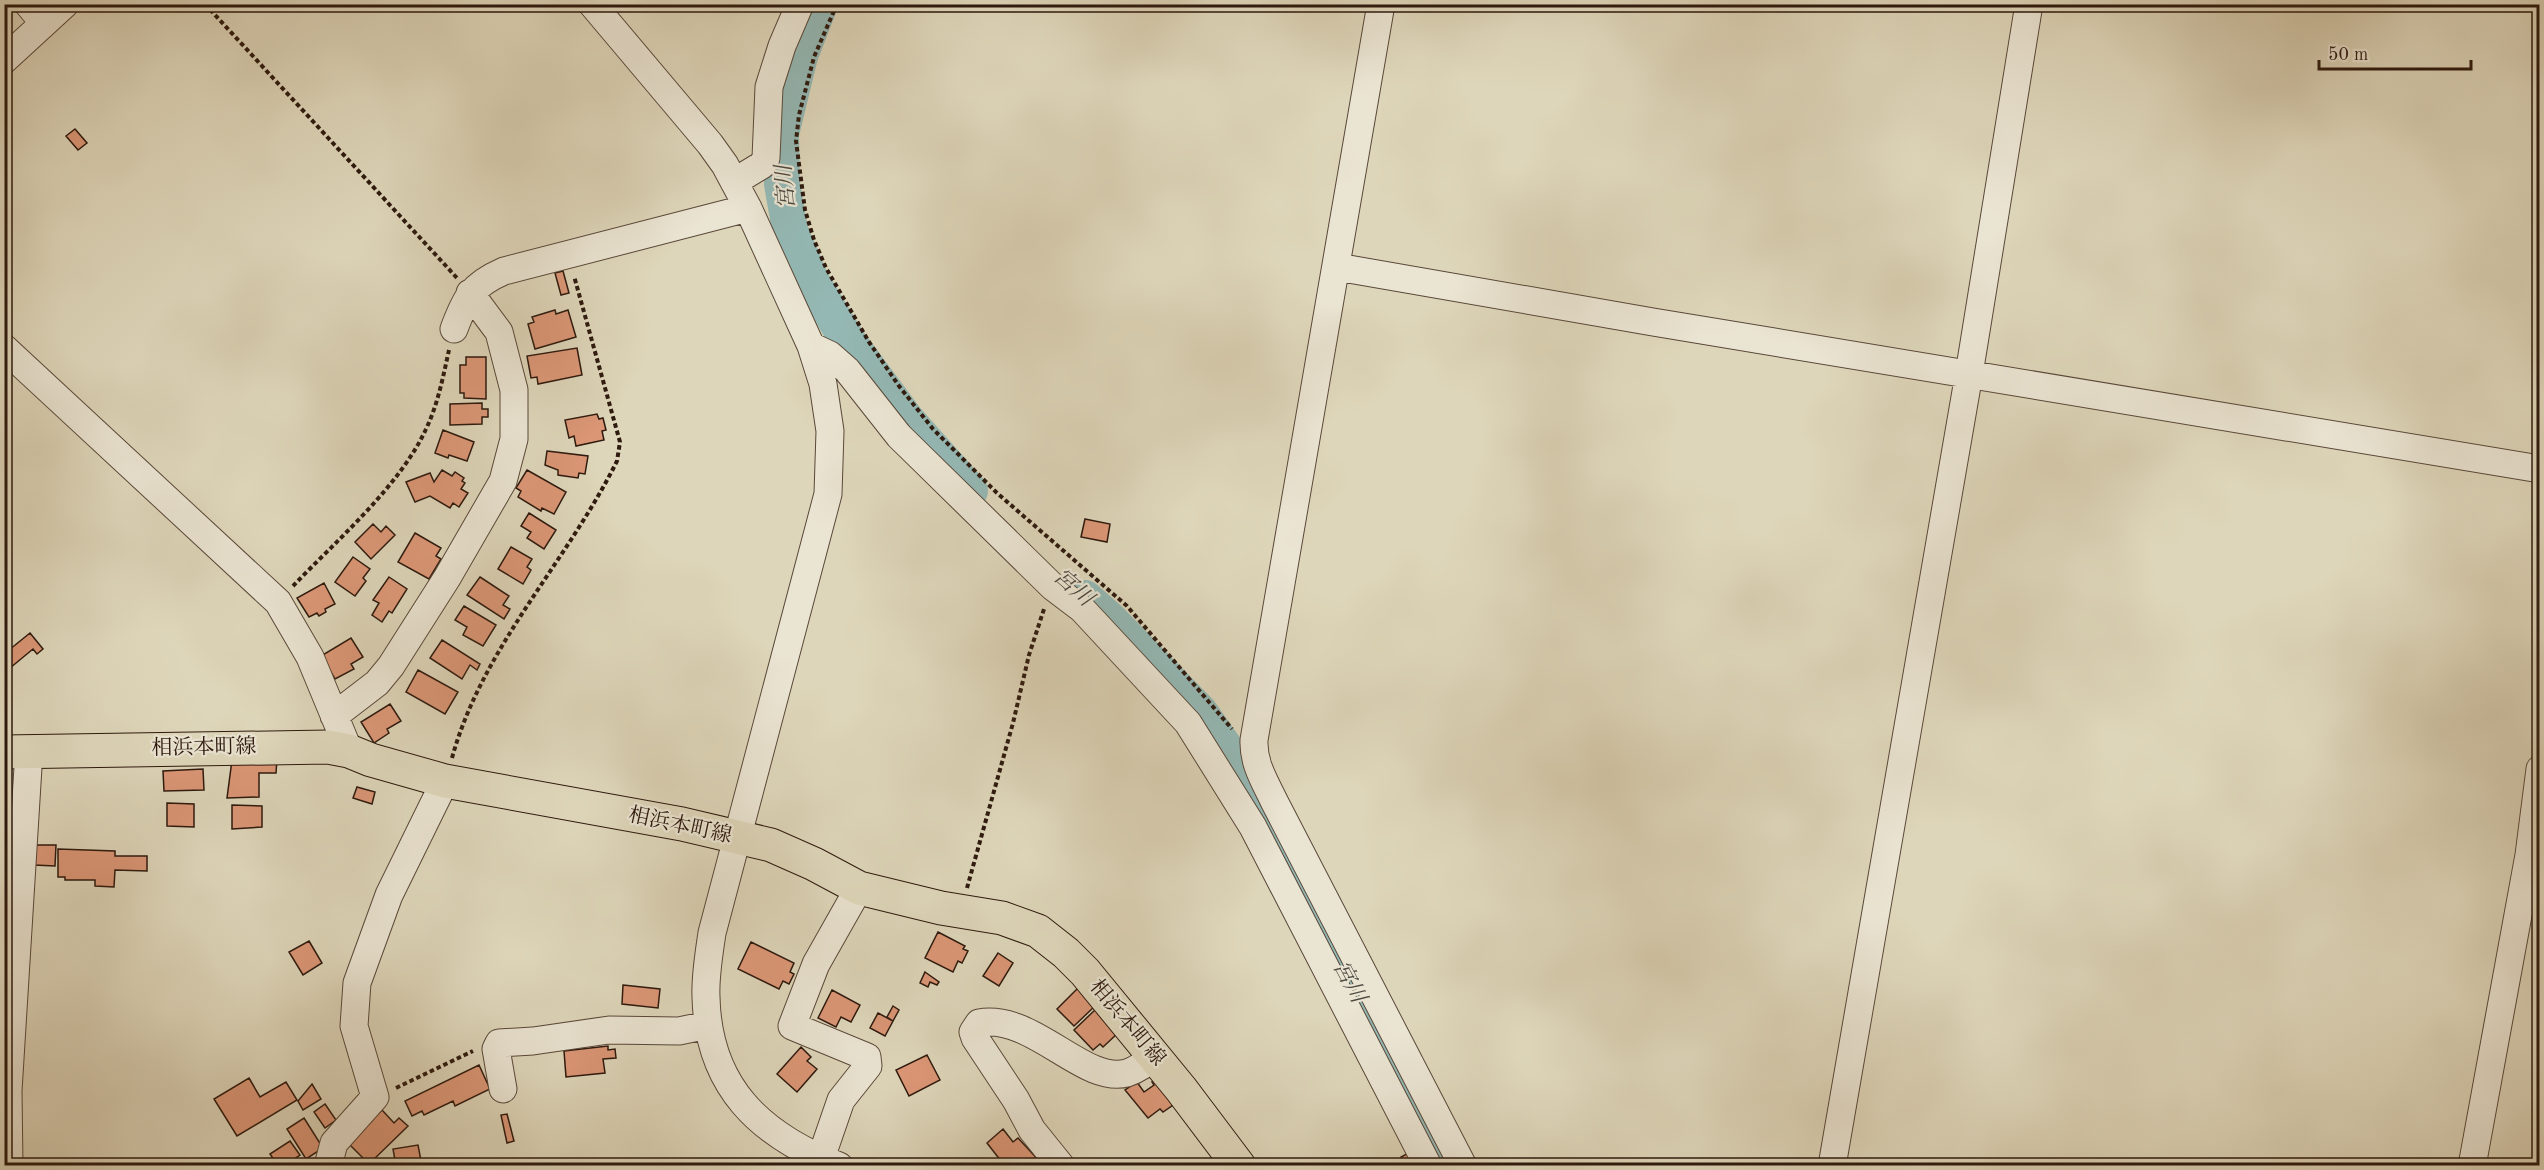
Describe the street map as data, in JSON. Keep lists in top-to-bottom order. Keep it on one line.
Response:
{"streets":{"main road":["相浜本町線"]},"water":["宮川"],"scale_bar":"50 m"}
